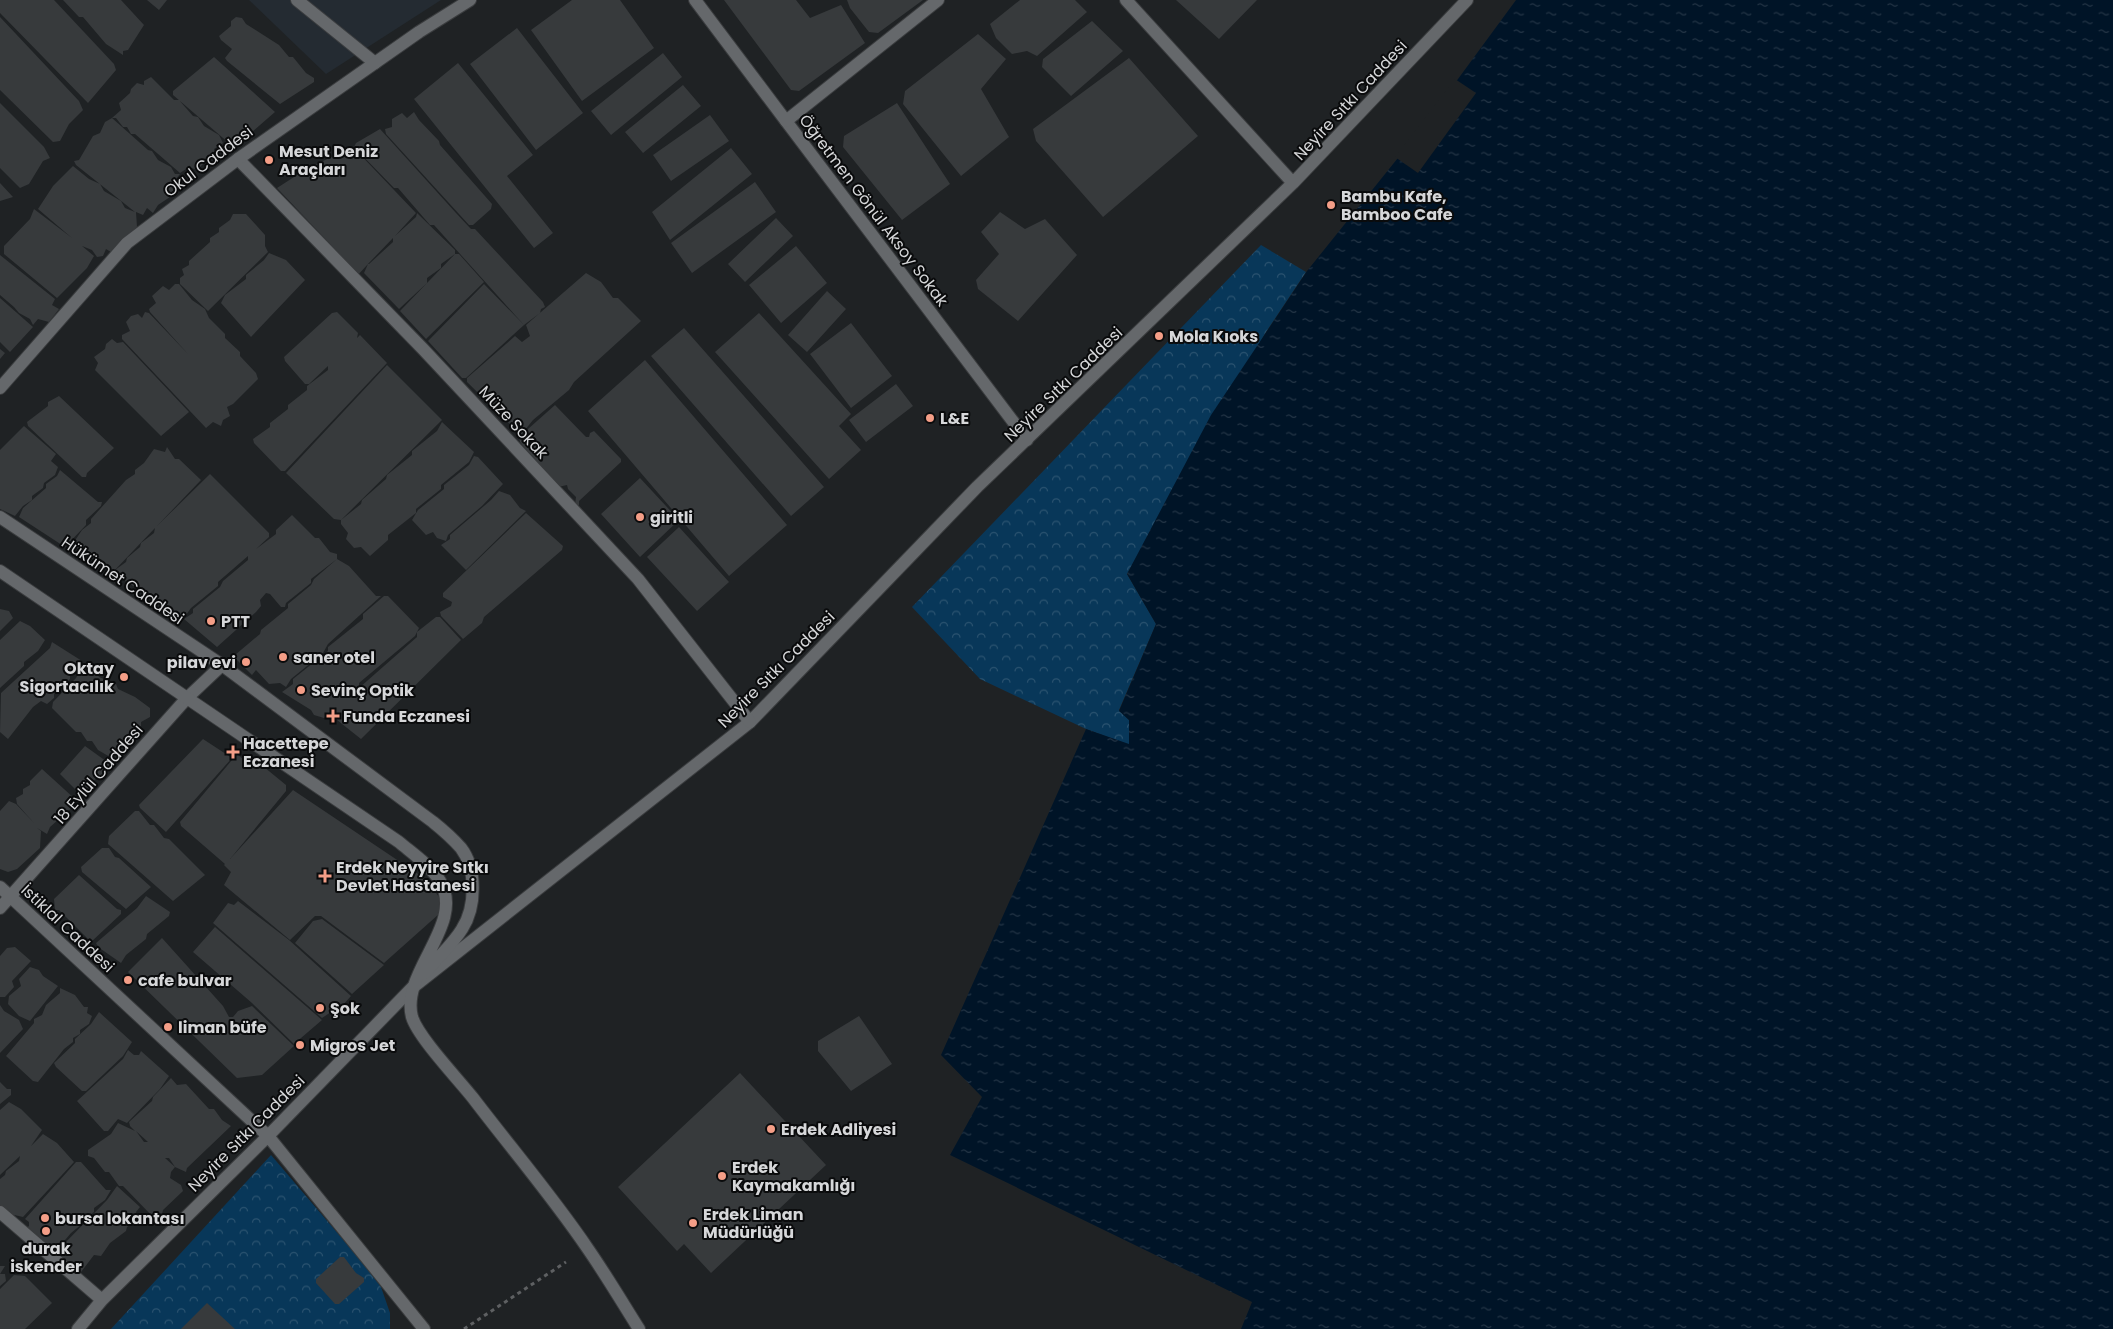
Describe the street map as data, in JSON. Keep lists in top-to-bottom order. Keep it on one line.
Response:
{"streets":{"street":["Neyire Sıtkı Caddesi","Okul Caddesi","Öğretmen Gönül Aksoy Sokak","Müze Sokak","Hükümet Caddesi","18 Eylül Caddesi","İstiklal Caddesi"]},"crossings":[["Neyire Sıtkı Caddesi","Öğretmen Gönül Aksoy Sokak"],["Neyire Sıtkı Caddesi","Müze Sokak"],["Neyire Sıtkı Caddesi","Hükümet Caddesi"],["Neyire Sıtkı Caddesi","İstiklal Caddesi"],["Okul Caddesi","Müze Sokak"],["Hükümet Caddesi","18 Eylül Caddesi"],["18 Eylül Caddesi","İstiklal Caddesi"]],"places":{"other":["Mesut Deniz Araçları","Bambu Kafe, Bamboo Cafe","Mola Kıoks","L&E","giritli","PTT","saner otel","pilav evi","Oktay Sigortacılık","Sevinç Optik","cafe bulvar","Şok","liman büfe","Migros Jet","Erdek Adliyesi","Erdek Kaymakamlığı","bursa lokantası","Erdek Liman Müdürlüğü","durak iskender"],"health":["Funda Eczanesi","Hacettepe Eczanesi","Erdek Neyyire Sıtkı Devlet Hastanesi"]}}
